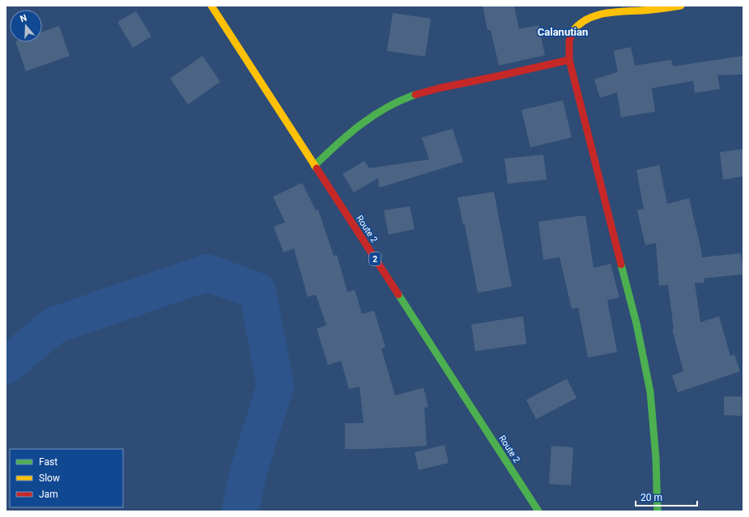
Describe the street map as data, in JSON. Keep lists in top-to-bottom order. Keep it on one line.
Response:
{"streets":{"main road":["Route 2","2"]},"districts":["Calanutian"],"legend":["Fast","Slow","Jam"],"scale_bar":"20 m","north":"top"}
